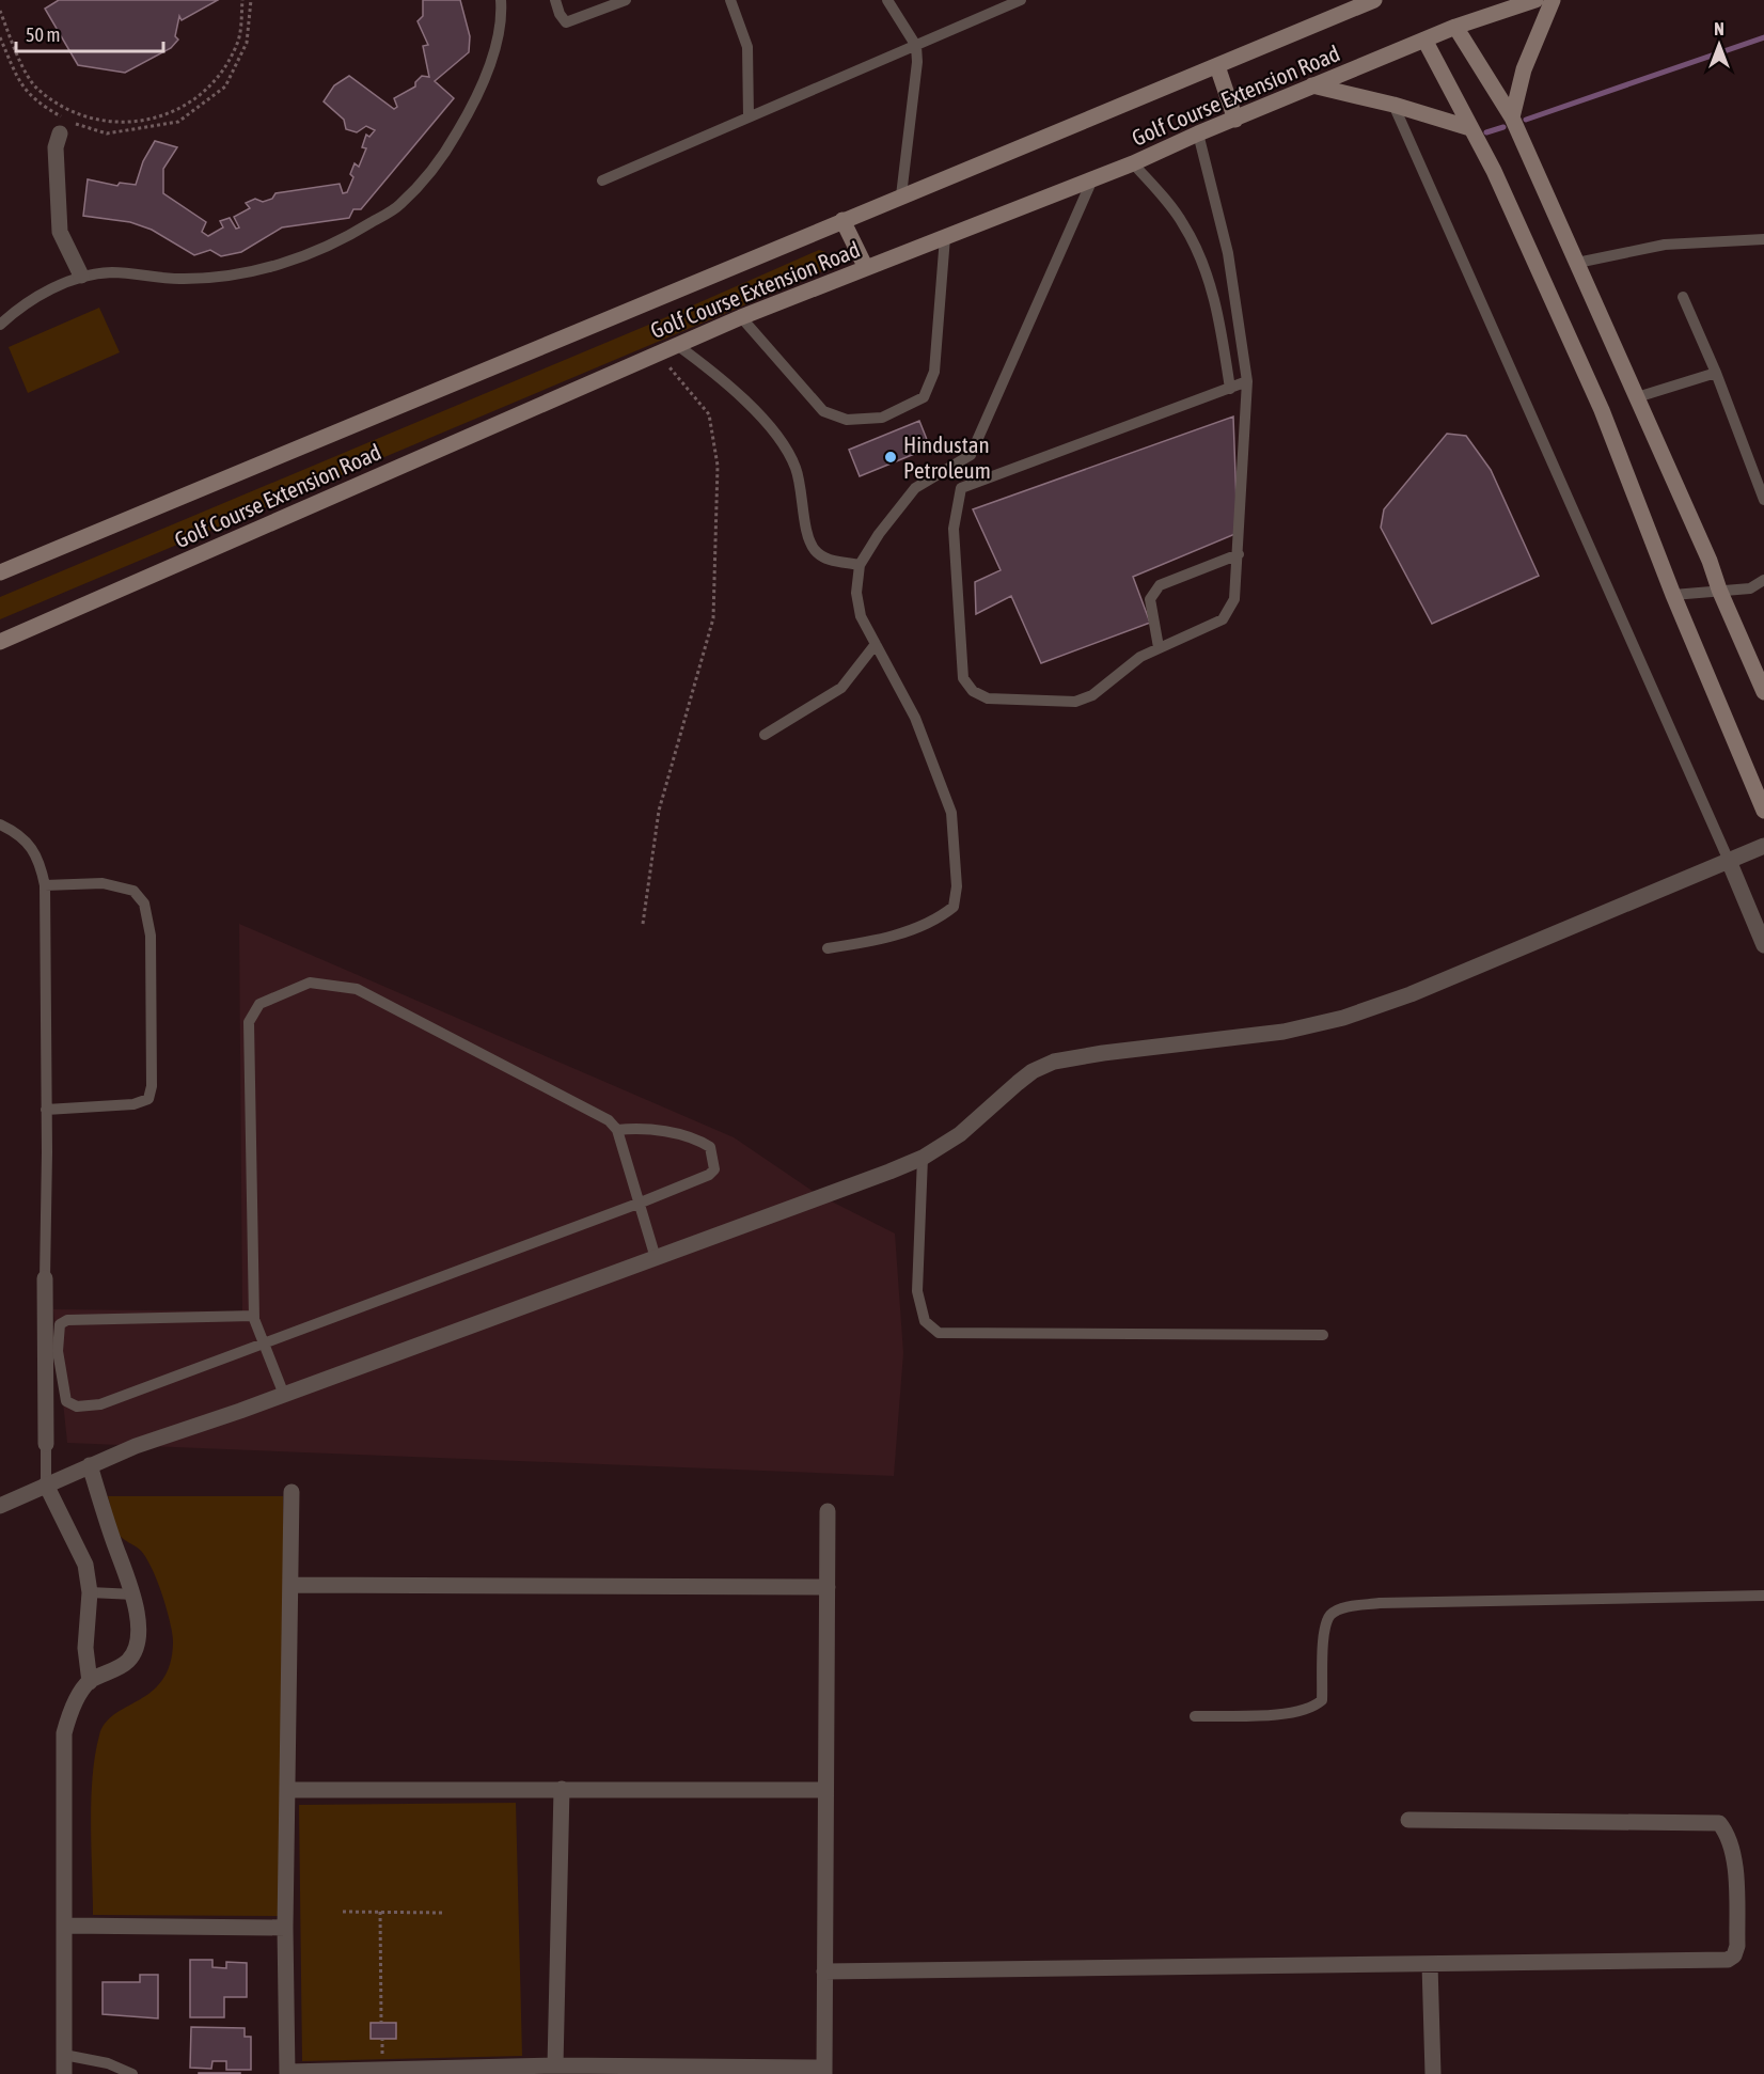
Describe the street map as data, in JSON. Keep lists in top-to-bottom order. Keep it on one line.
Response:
{"streets":{"main road":["Golf Course Extension Road"]},"places":["Hindustan Petroleum"],"scale_bar":"50 m","north":"top"}
